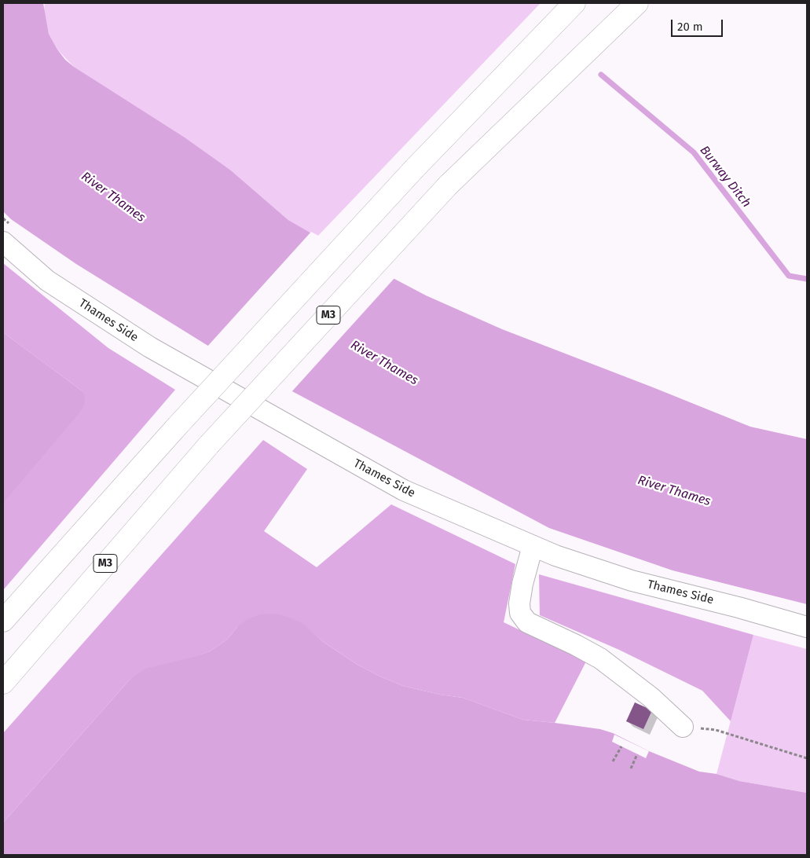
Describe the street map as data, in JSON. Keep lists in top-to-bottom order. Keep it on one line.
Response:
{"streets":{"highway":["M3"],"street":["Thames Side"]},"water":["Burway Ditch","River Thames"],"scale_bar":"20 m"}
